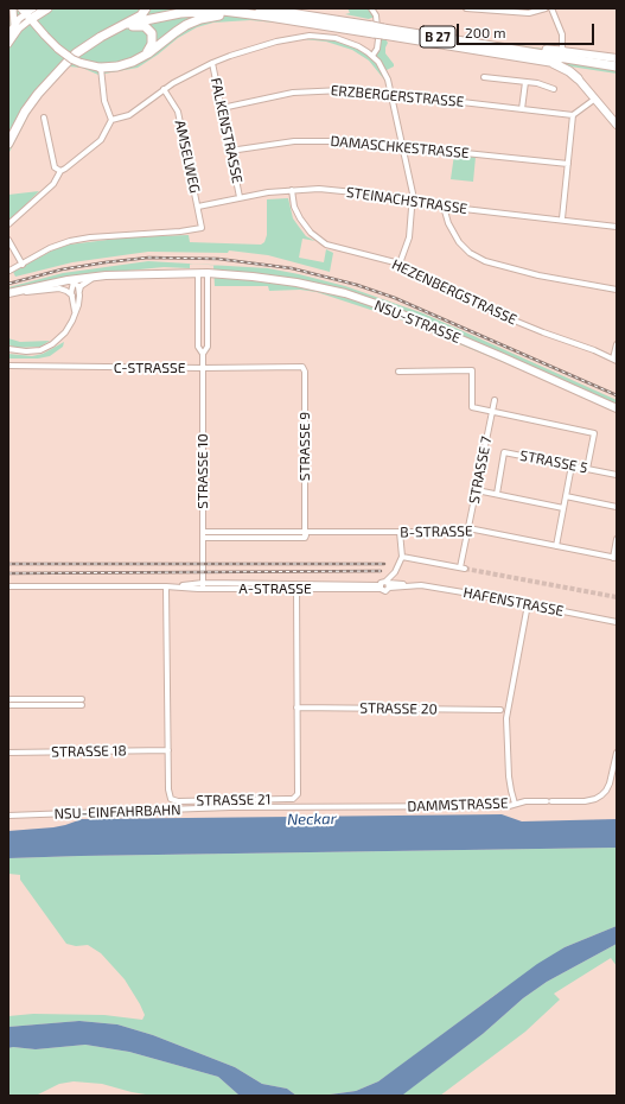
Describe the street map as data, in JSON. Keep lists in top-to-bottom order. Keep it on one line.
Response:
{"streets":{"highway":["B 27"],"main road":["NSU-STRASSE"],"street":["ERZBERGERSTRASSE","FALKENSTRASSE","DAMASCHKESTRASSE","AMSELWEG","STEINACHSTRASSE","HEZENBERGSTRASSE","C-STRASSE","STRASSE 9","STRASSE 5","STRASSE 7","STRASSE 10","B-STRASSE","A-STRASSE","HAFENSTRASSE","STRASSE 20","STRASSE 18","STRASSE 21","DAMMSTRASSE","NSU-EINFAHRBAHN"]},"crossings":[["ERZBERGERSTRASSE","FALKENSTRASSE"],["FALKENSTRASSE","DAMASCHKESTRASSE"],["FALKENSTRASSE","STEINACHSTRASSE"],["AMSELWEG","STEINACHSTRASSE"],["STEINACHSTRASSE","HEZENBERGSTRASSE"],["C-STRASSE","STRASSE 9"],["C-STRASSE","STRASSE 10"],["STRASSE 9","B-STRASSE"],["STRASSE 7","B-STRASSE"],["STRASSE 10","B-STRASSE"],["STRASSE 10","A-STRASSE"],["A-STRASSE","HAFENSTRASSE"],["A-STRASSE","STRASSE 21"],["STRASSE 20","STRASSE 21"],["STRASSE 18","STRASSE 21"],["DAMMSTRASSE","NSU-EINFAHRBAHN"]],"water":["Neckar"],"scale_bar":"200 m"}
